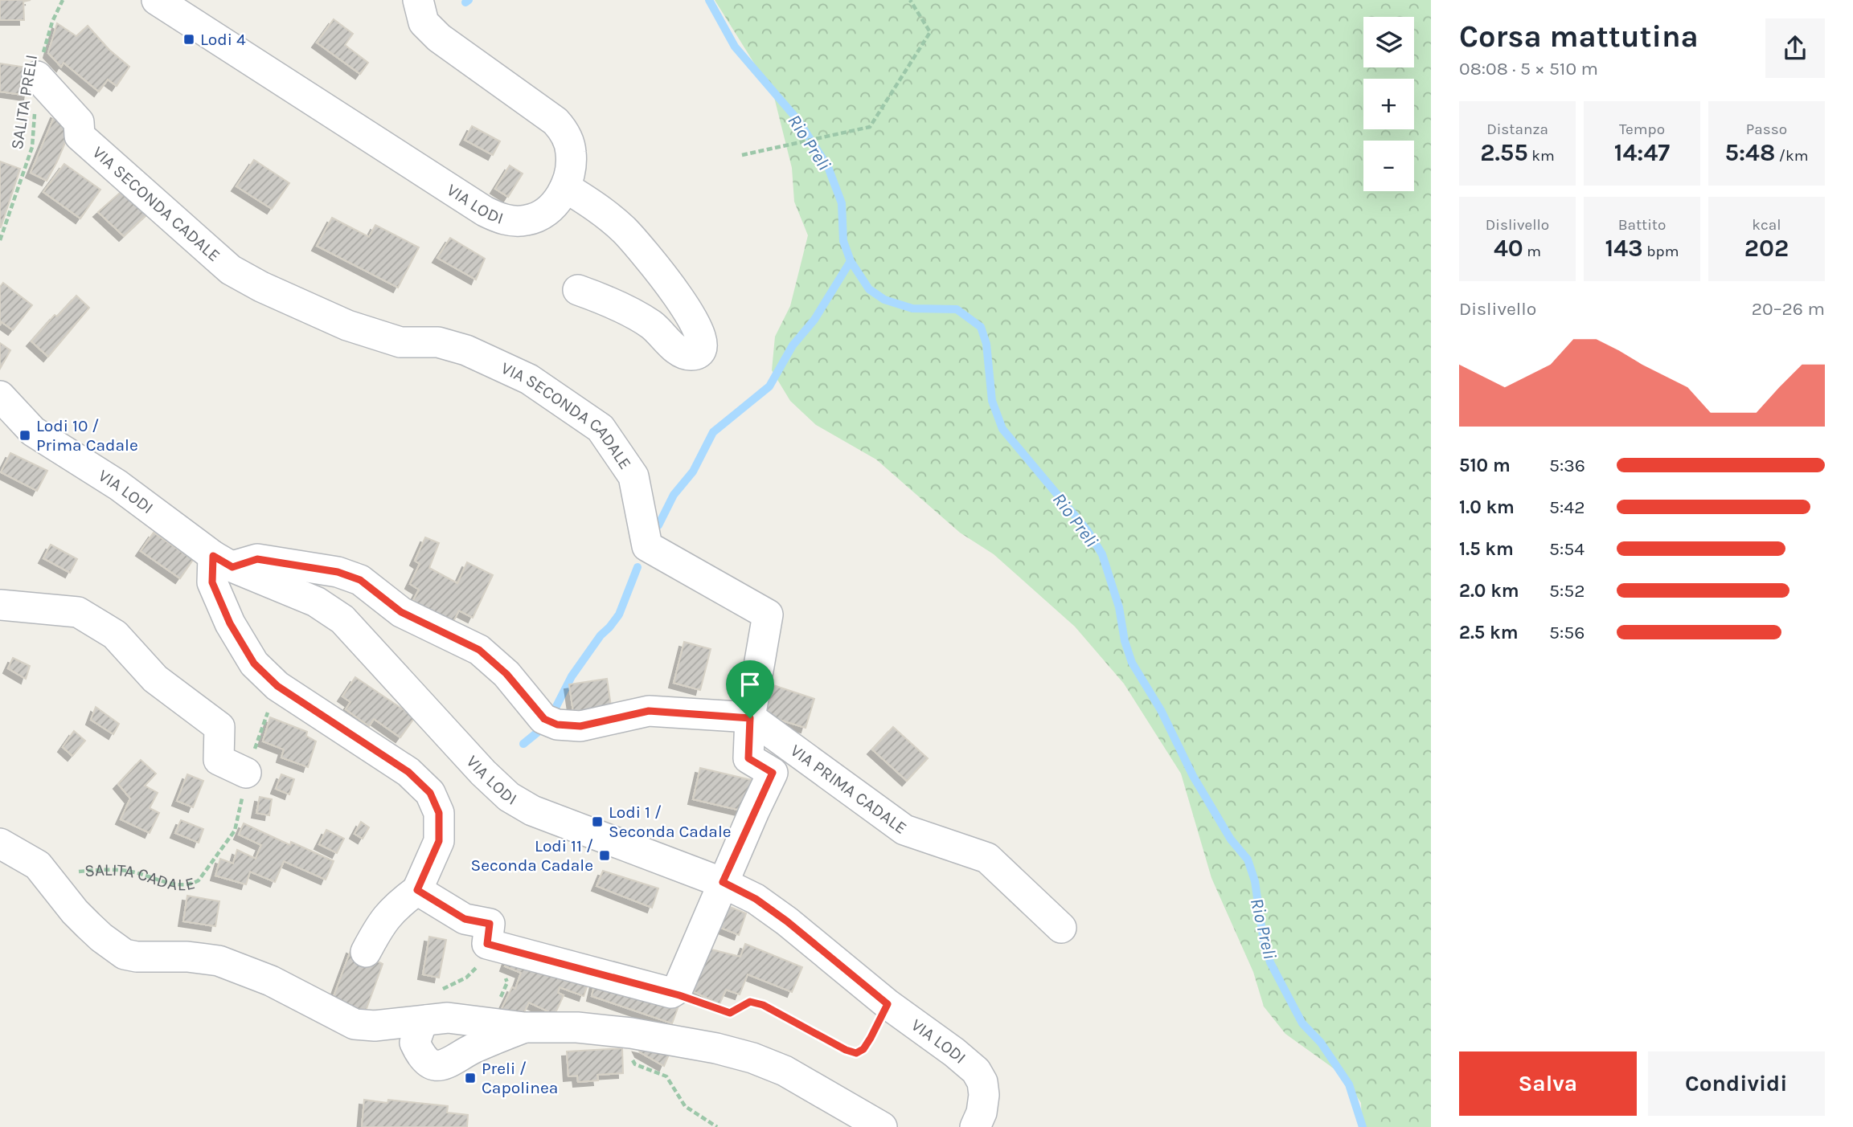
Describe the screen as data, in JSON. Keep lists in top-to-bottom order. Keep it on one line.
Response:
{"streets":{"street":["VIA LODI","VIA SECONDA CADALE","VIA PRIMA CADALE"],"path":["SALITA PRELI","SALITA CADALE"]},"crossings":[["SALITA PRELI","VIA SECONDA CADALE"],["VIA LODI","VIA SECONDA CADALE"],["VIA SECONDA CADALE","VIA PRIMA CADALE"]],"water":["Rio Preli"],"places":{"transit":["Lodi 4","Lodi 10 / Prima Cadale","Lodi 1 / Seconda Cadale","Lodi 11 / Seconda Cadale","Preli / Capolinea"]},"page":{"heading":["Corsa mattutina","08:08 · 5 × 510 m"],"map_buttons":["+","−"],"stats":[["Distanza","2.55 km"],["Tempo","14:47"],["Passo","5:48 /km"],["Dislivello","40 m"],["Battito","143 bpm"],["kcal","202"]],"chart":["Dislivello","20–26 m"],"list":[{"name":"510 m","note":"5:36"},{"name":"1.0 km","note":"5:42"},{"name":"1.5 km","note":"5:54"},{"name":"2.0 km","note":"5:52"},{"name":"2.5 km","note":"5:56"}],"buttons":["Salva","Condividi"]}}
